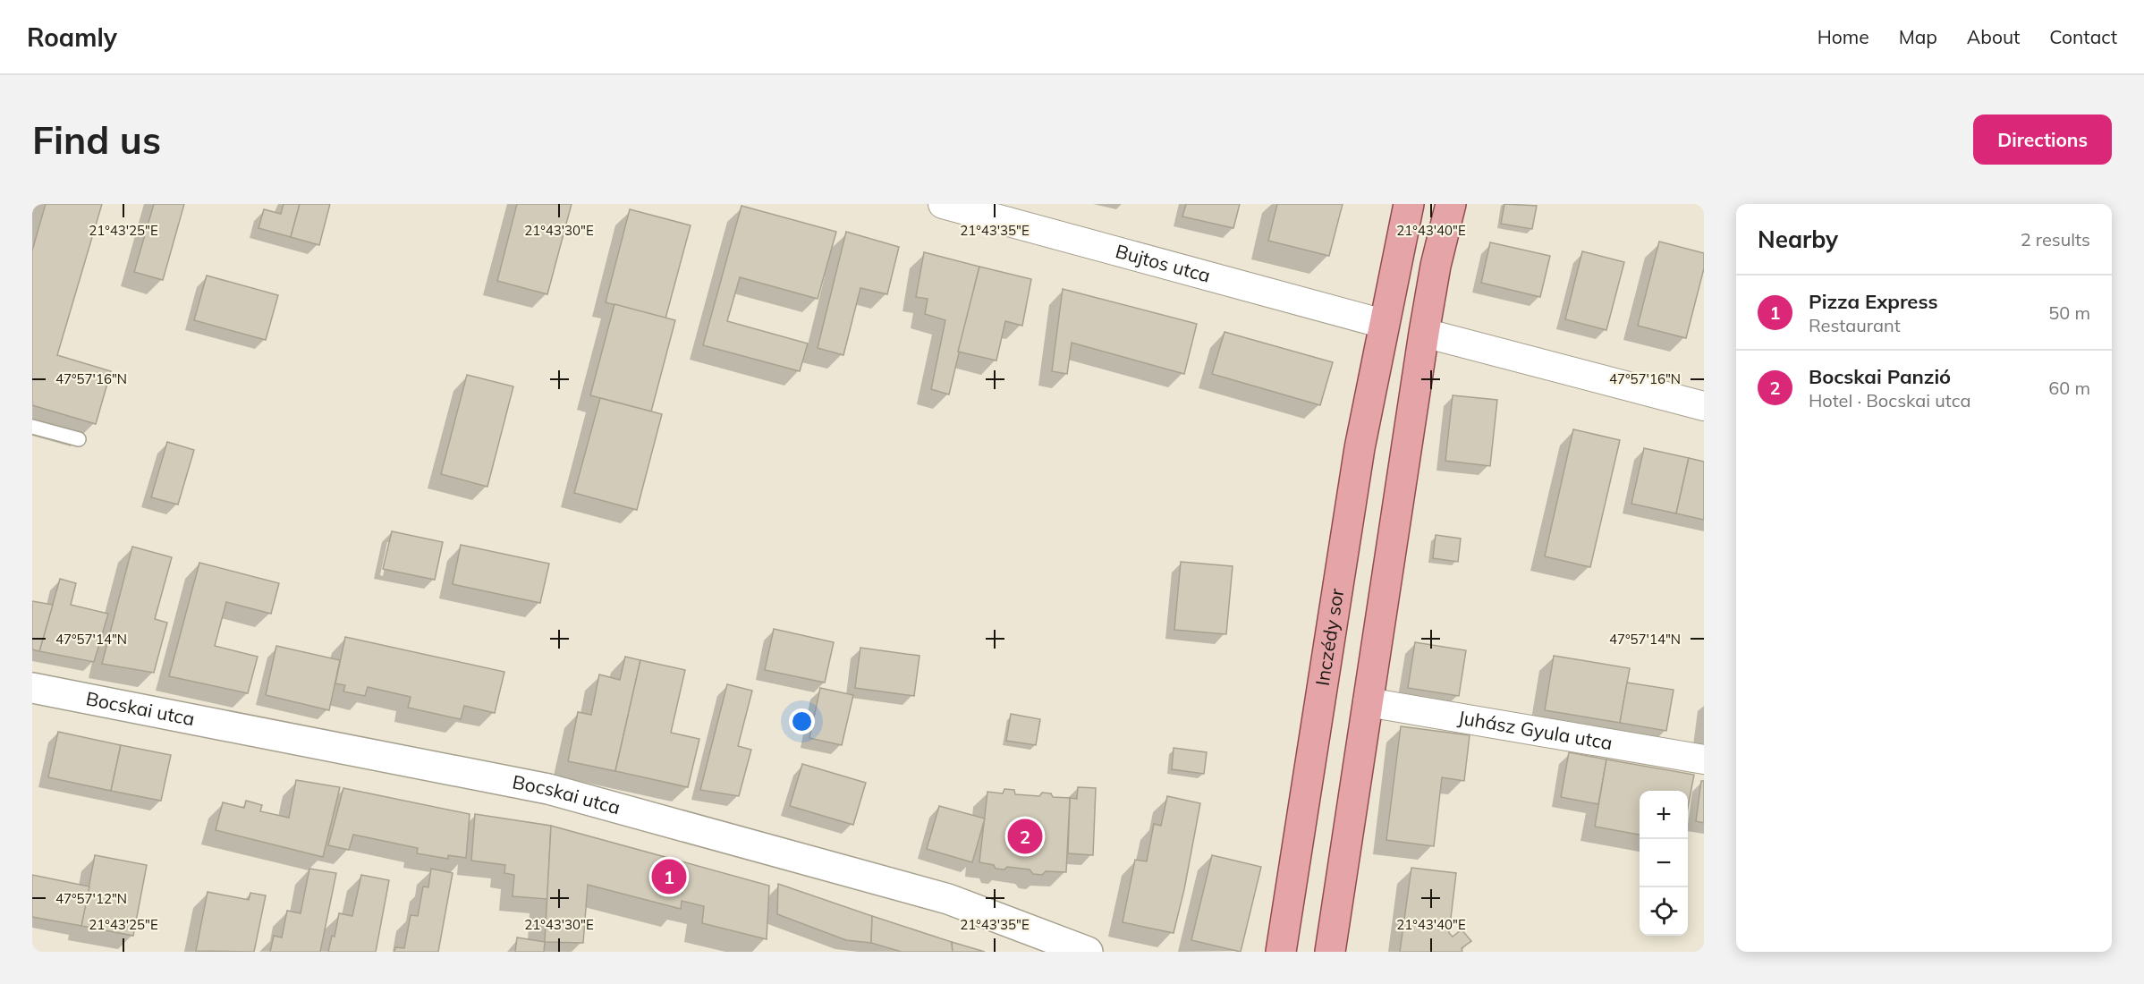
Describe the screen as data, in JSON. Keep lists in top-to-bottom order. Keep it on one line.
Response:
{"streets":{"main road":["Inczédy sor"],"street":["Bujtos utca","Bocskai utca","Juhász Gyula utca"]},"crossings":[["Bujtos utca","Inczédy sor"]],"page":{"header":"Roamly","nav":["Home","Map","About","Contact"],"buttons":"Directions","title":"Find us","heading":["Nearby","2 results"],"list":[{"mark":"1","name":"Pizza Express","note":"Restaurant","value":"50 m"},{"mark":"2","name":"Bocskai Panzió","note":"Hotel · Bocskai utca","value":"60 m"}],"map_buttons":["+","−"],"pins":["2","1"]},"coordinates":["21°43'25\"E","21°43'30\"E","21°43'35\"E","21°43'40\"E","47°57'16\"N","47°57'14\"N","47°57'12\"N"]}
